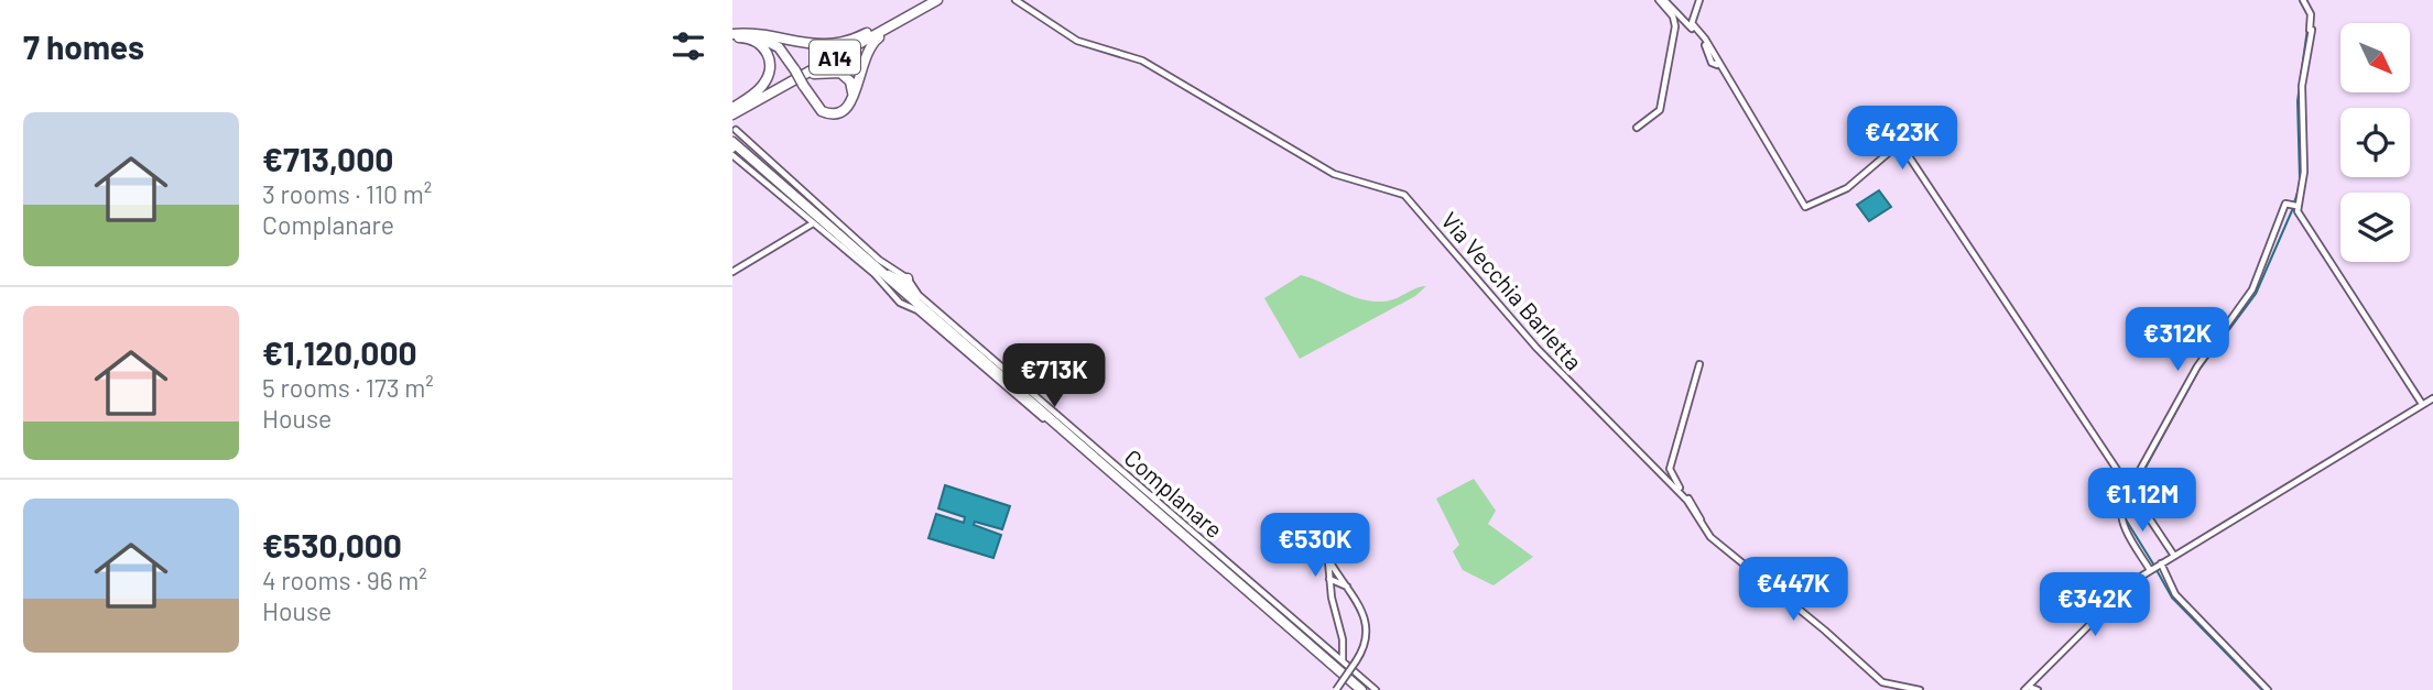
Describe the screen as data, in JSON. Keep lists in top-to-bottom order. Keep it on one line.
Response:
{"streets":{"highway":["A14"],"street":["Via Vecchia Barletta","Complanare"]},"north":"bottom right","page":{"heading":"7 homes","list":[{"name":"€713,000","note":"3 rooms · 110 m² · Complanare"},{"name":"€1,120,000","note":"5 rooms · 173 m² · House"},{"name":"€530,000","note":"4 rooms · 96 m² · House"}],"price":["€423K","€312K","€713K","€1.12M","€530K","€447K","€342K"]}}
